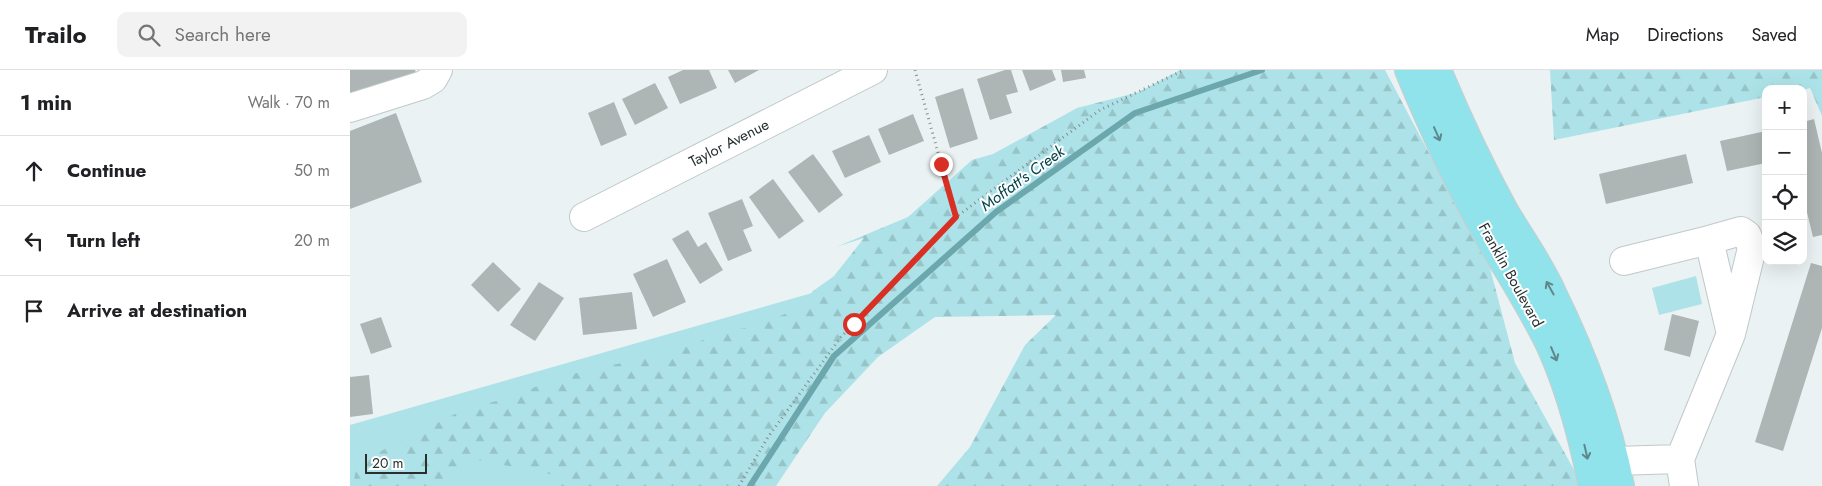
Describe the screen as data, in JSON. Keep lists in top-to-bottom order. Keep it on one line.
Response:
{"streets":{"main road":["Franklin Boulevard"],"street":["Taylor Avenue"]},"water":["Moffatt's Creek"],"scale_bar":"20 m","page":{"header":"Trailo","search":"Search here","nav":["Map","Directions","Saved"],"heading":["1 min","Walk · 70 m"],"map_buttons":["+","−"],"list":[["Continue","50 m"],["Turn left","20 m"],"Arrive at destination"],"scale":"20 m"}}
